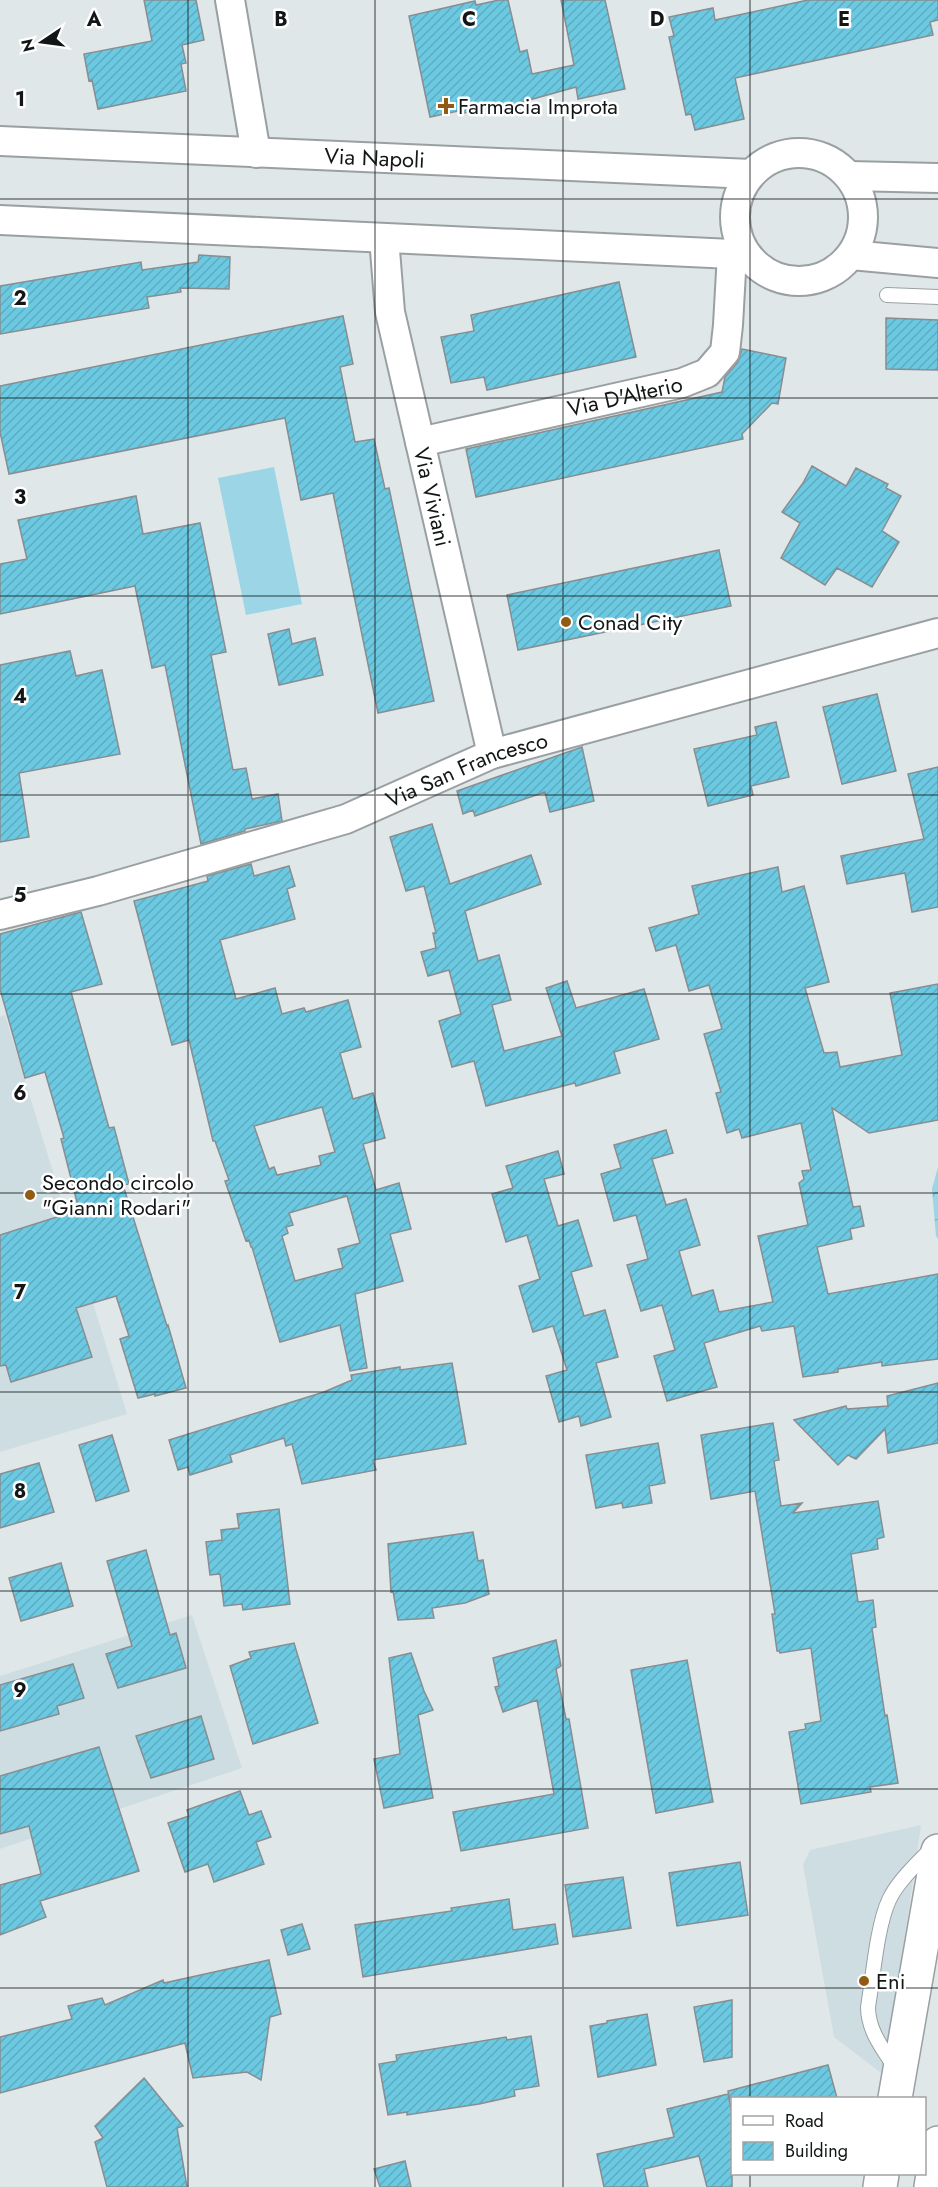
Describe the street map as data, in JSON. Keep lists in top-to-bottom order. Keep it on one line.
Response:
{"streets":{"street":["Via Napoli","Via D'Alterio","Via Viviani","Via San Francesco"]},"crossings":[["Via Napoli","Via D'Alterio"],["Via D'Alterio","Via Viviani"],["Via Viviani","Via San Francesco"]],"places":{"health":["Farmacia Improta"],"other":["Conad City","Secondo circolo \"Gianni Rodari\"","Eni"]},"legend":["Road","Building"],"north":"left","grid":{"columns":["A","B","C","D","E"],"rows":["1","2","3","4","5","6","7","8","9"]}}
